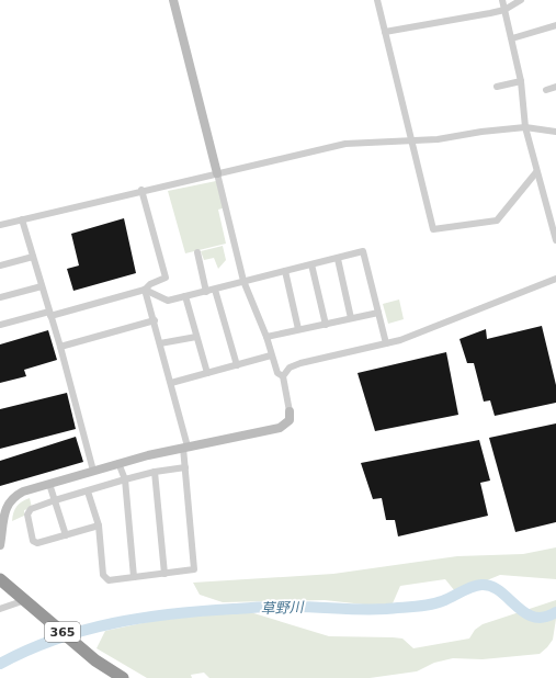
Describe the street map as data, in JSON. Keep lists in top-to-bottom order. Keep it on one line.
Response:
{"streets":{"highway":["365"]},"water":["草野川"]}
